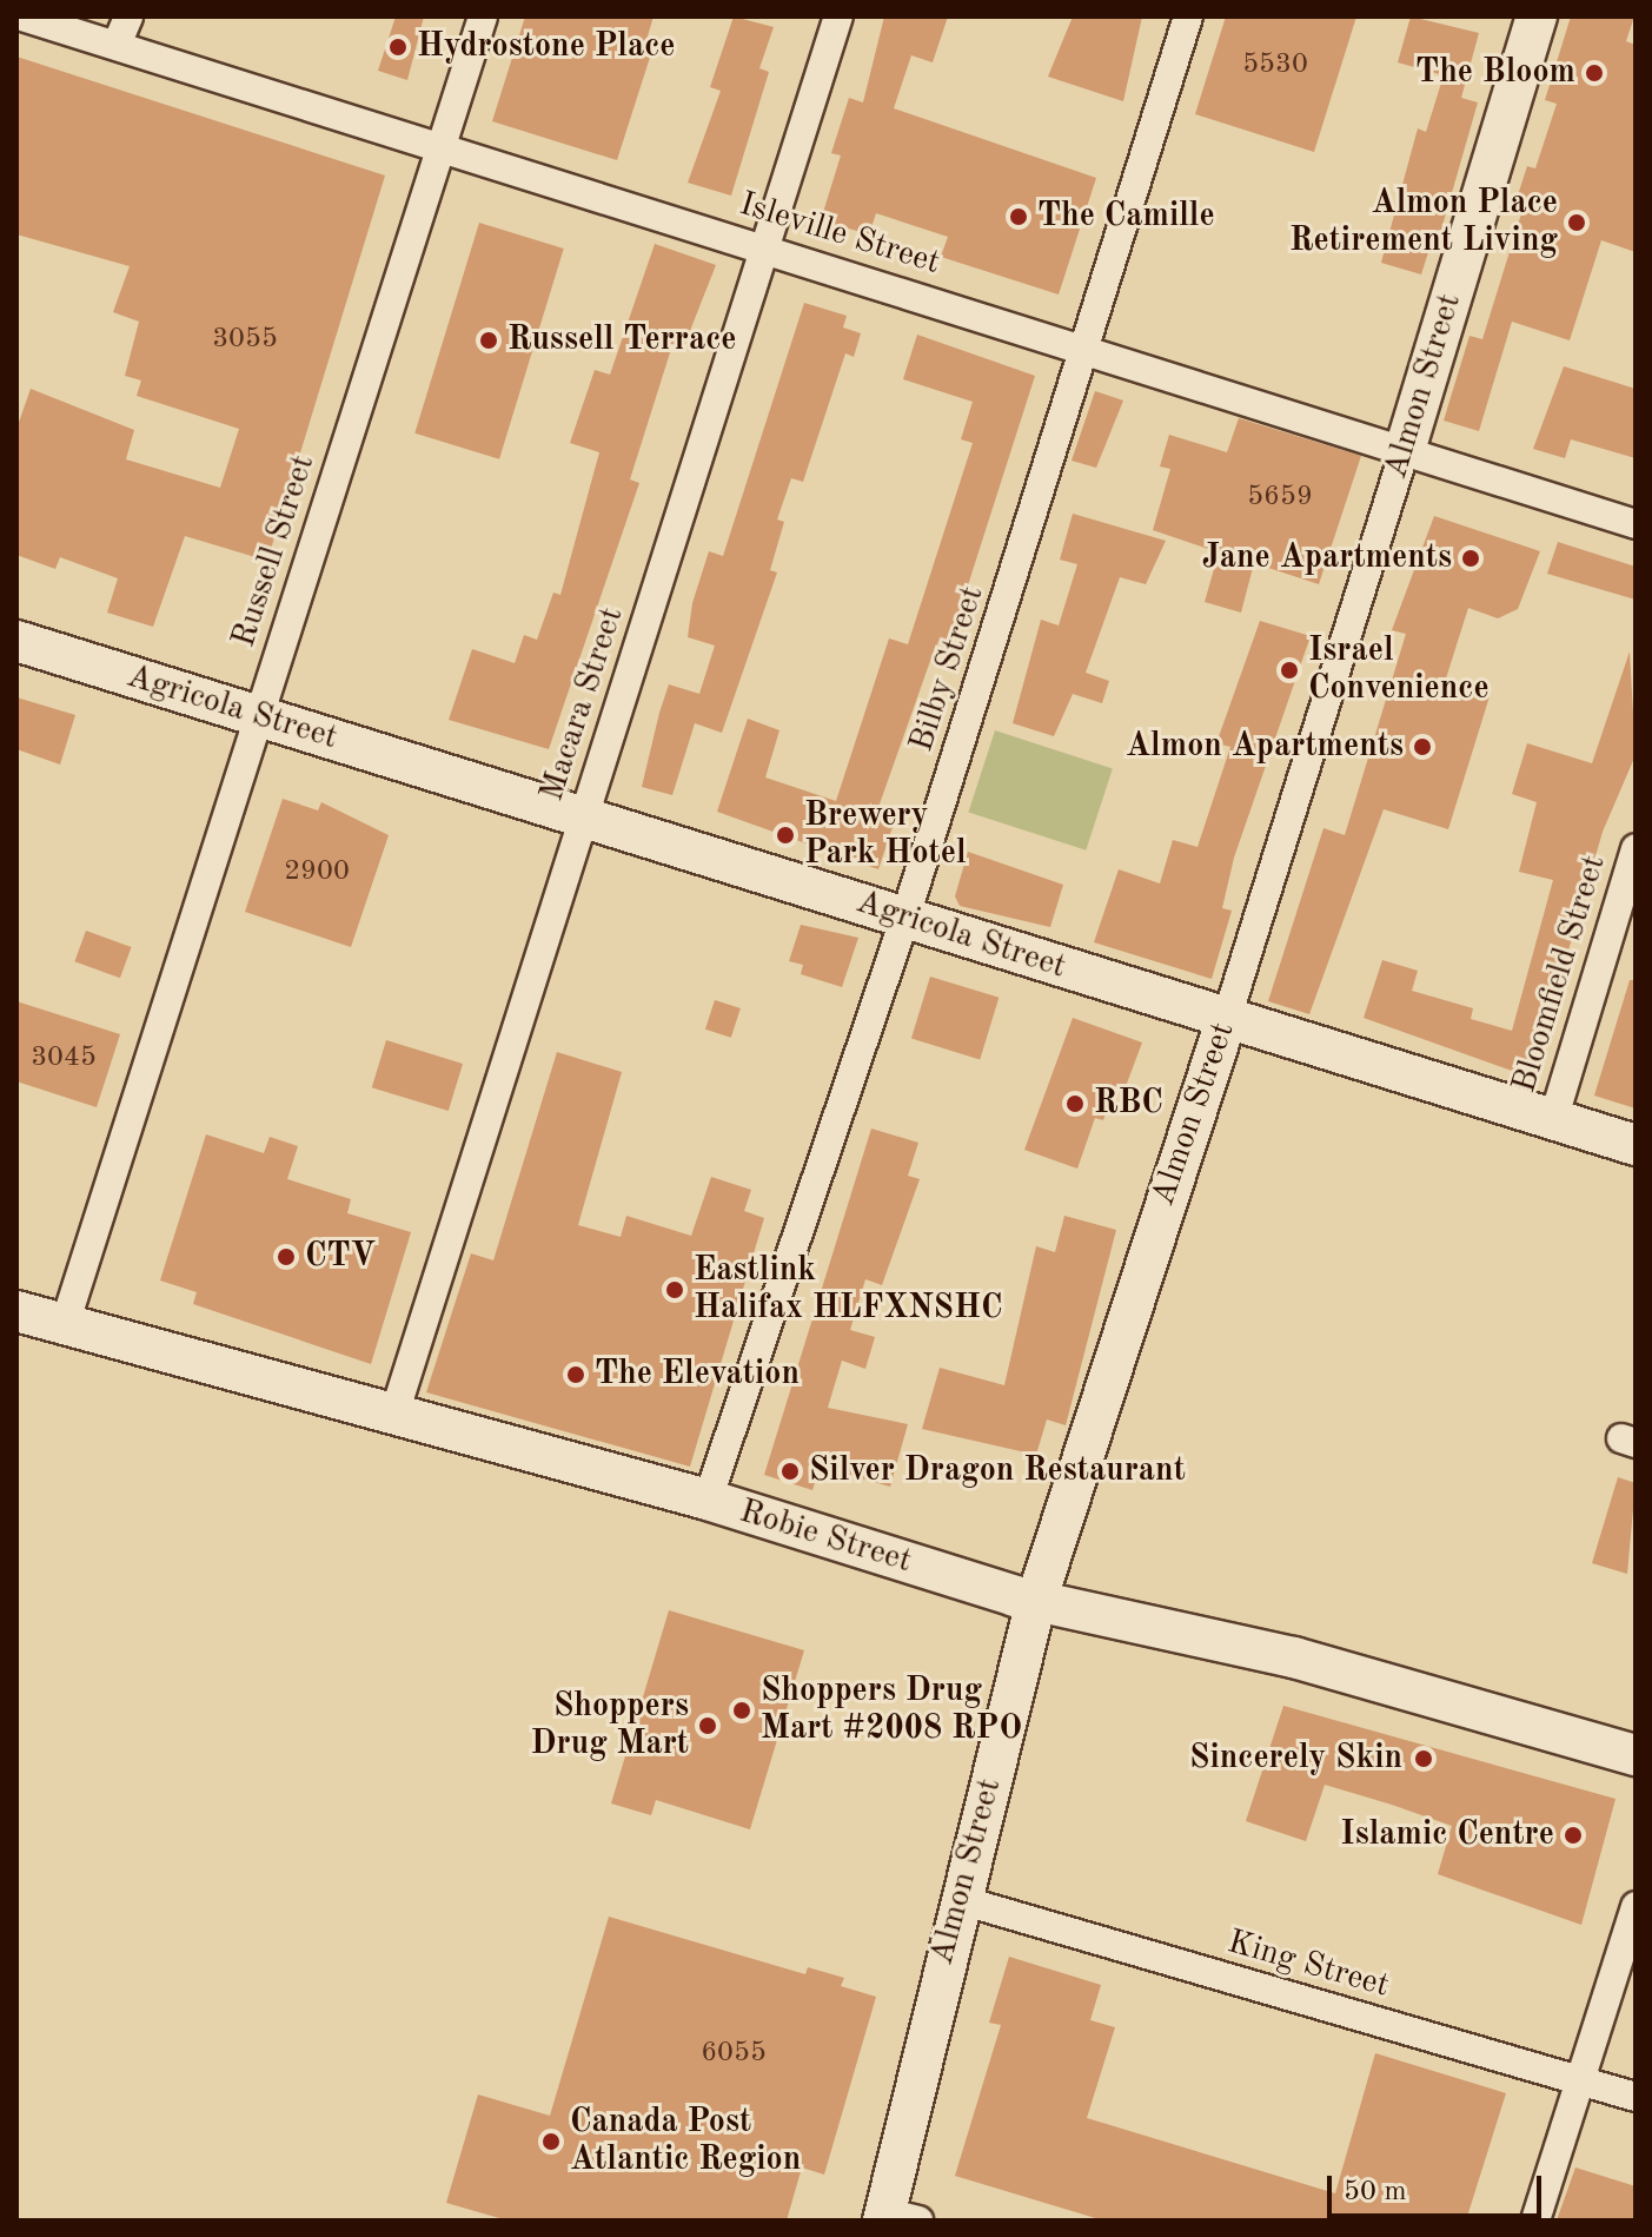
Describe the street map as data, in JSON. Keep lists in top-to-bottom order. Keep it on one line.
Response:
{"streets":{"street":["Isleville Street","Almon Street","Russell Street","Bilby Street","Macara Street","Agricola Street","Bloomfield Street","Robie Street","King Street"]},"crossings":[["Isleville Street","Almon Street"],["Isleville Street","Russell Street"],["Isleville Street","Bilby Street"],["Isleville Street","Macara Street"],["Almon Street","Agricola Street"],["Almon Street","Robie Street"],["Almon Street","King Street"],["Russell Street","Agricola Street"],["Russell Street","Robie Street"],["Bilby Street","Agricola Street"],["Bilby Street","Robie Street"],["Macara Street","Agricola Street"],["Macara Street","Robie Street"],["Agricola Street","Bloomfield Street"]],"places":["Hydrostone Place","The Bloom","The Camille","Almon Place Retirement Living","Russell Terrace","Jane Apartments","Israel Convenience","Almon Apartments","Brewery Park Hotel","RBC","CTV","Eastlink Halifax HLFXNSHC","The Elevation","Silver Dragon Restaurant","Shoppers Drug Mart #2008 RPO","Shoppers Drug Mart","Sincerely Skin","Islamic Centre","Canada Post Atlantic Region"],"house_numbers":["5530","3055","5659","2900","3045","6055"],"scale_bar":"50 m"}
